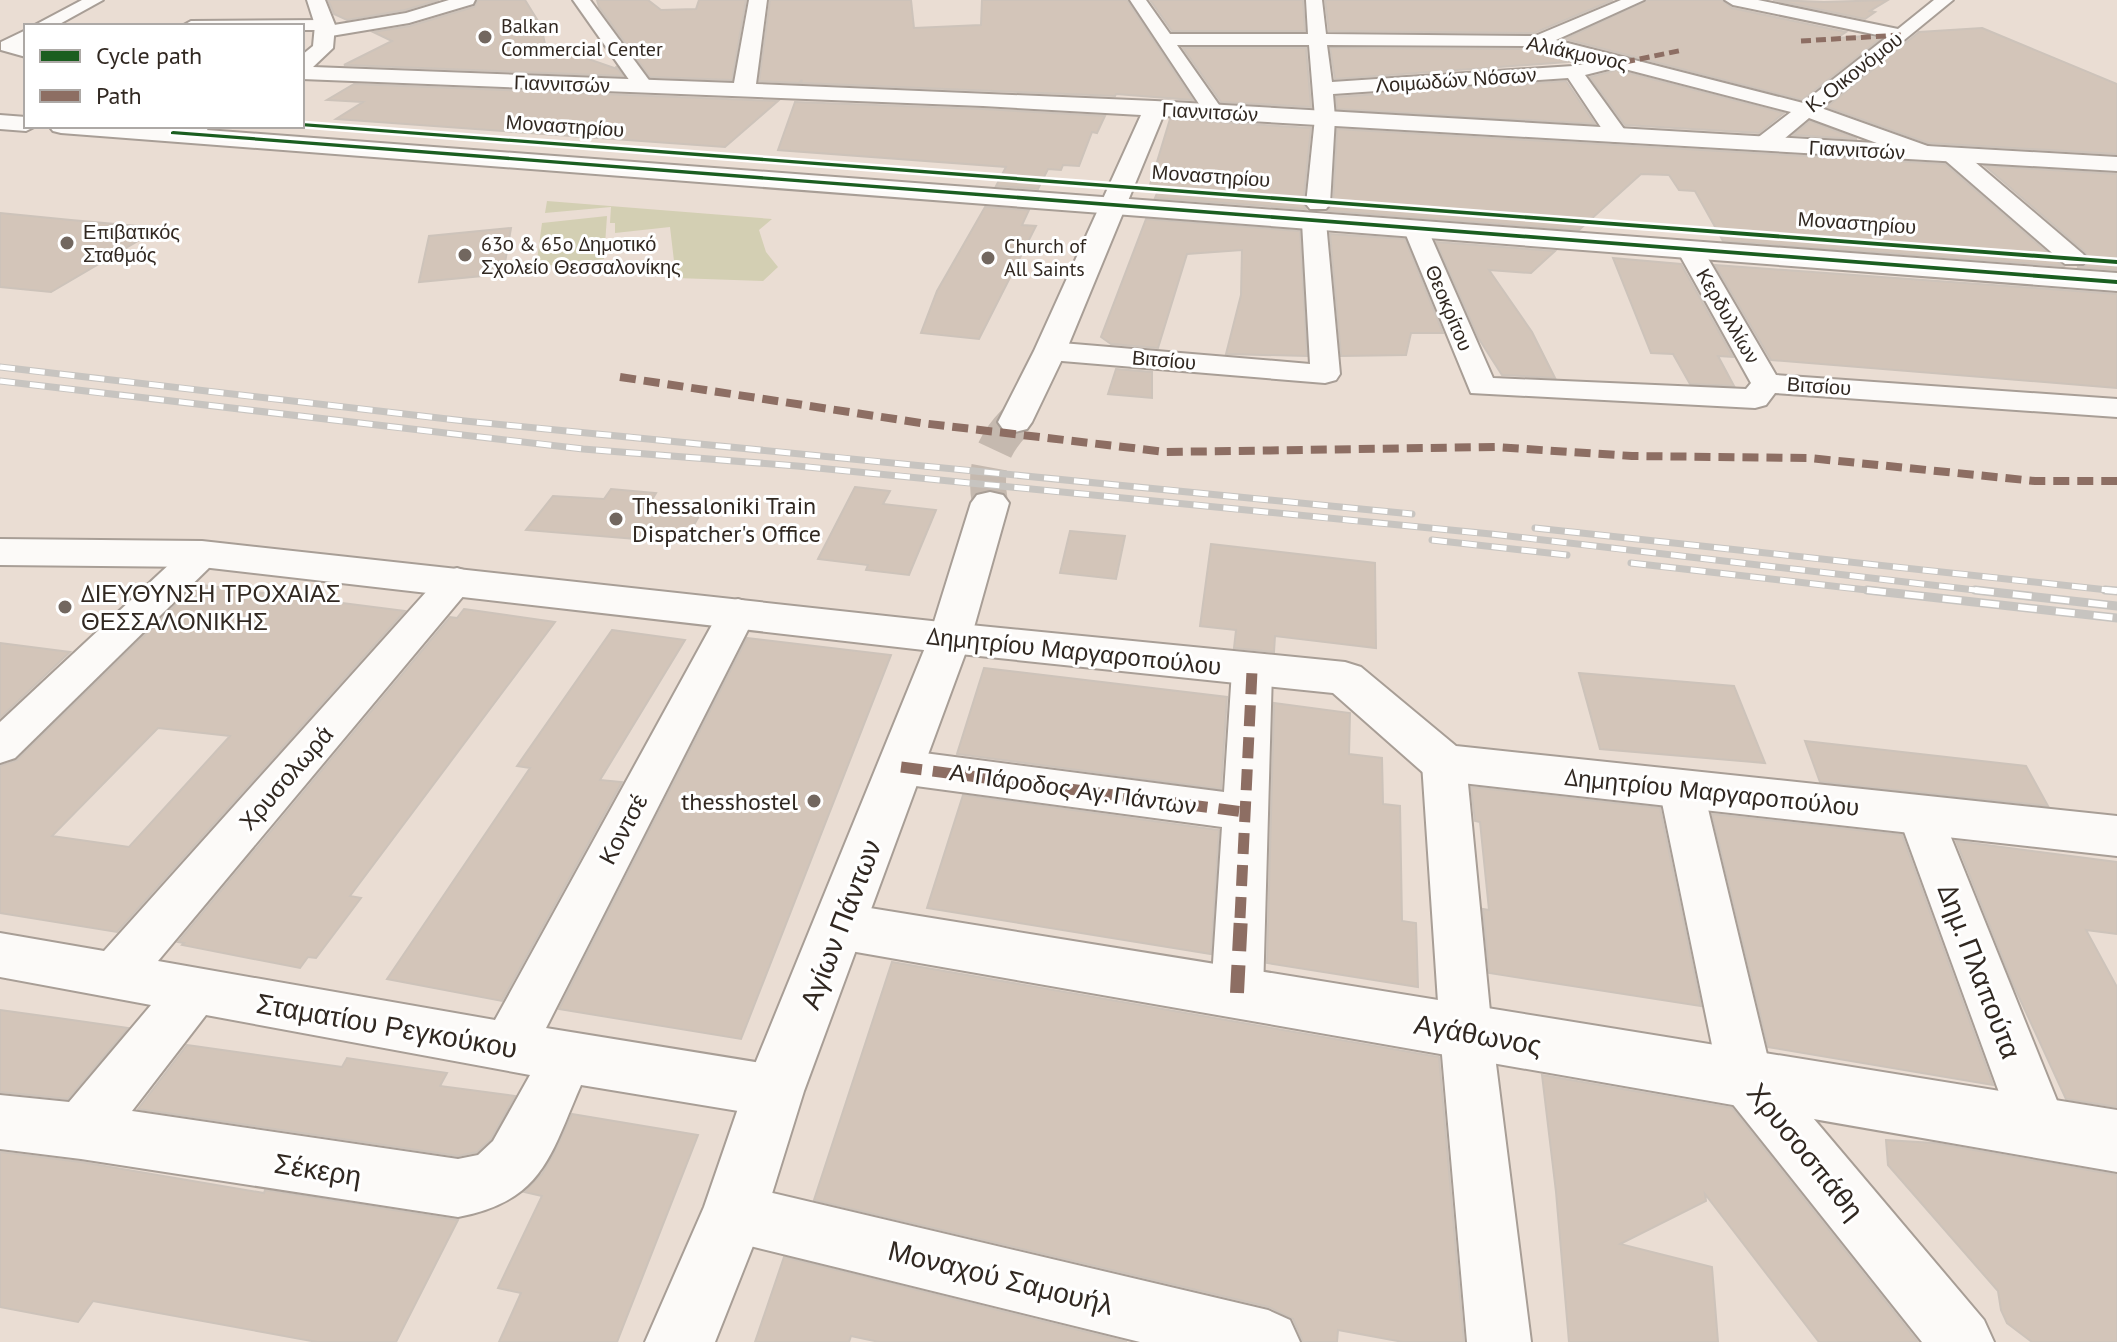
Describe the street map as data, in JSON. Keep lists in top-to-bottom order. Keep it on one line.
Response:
{"streets":{"main road":["Γιαννιτσών","Μοναστηρίου","Δημητρίου Μαργαροπούλου","Αγίων Πάντων","Αγάθωνος"],"street":["Αλιάκμονος","Κ. Οικονόμου","Λοιμωδών Νόσων","Θεοκρίτου","Κερδυλλίων","Βιτσίου","Χρυσολωρά","Α' Πάροδος Αγ. Πάντων","Κοντσέ","Δημ. Πλαπούτα","Σταματίου Ρεγκούκου","Χρυσοσπάθη","Σέκερη","Μοναχού Σαμουήλ"]},"crossings":[["Αλιάκμονος","Κ. Οικονόμου"],["Αλιάκμονος","Λοιμωδών Νόσων"],["Αλιάκμονος","Γιαννιτσών"],["Κ. Οικονόμου","Γιαννιτσών"],["Μοναστηρίου","Θεοκρίτου"],["Μοναστηρίου","Κερδυλλίων"],["Μοναστηρίου","Βιτσίου"],["Θεοκρίτου","Βιτσίου"],["Κερδυλλίων","Βιτσίου"],["Δημητρίου Μαργαροπούλου","Χρυσολωρά"],["Δημητρίου Μαργαροπούλου","Κοντσέ"],["Δημητρίου Μαργαροπούλου","Αγίων Πάντων"],["Δημητρίου Μαργαροπούλου","Δημ. Πλαπούτα"],["Δημητρίου Μαργαροπούλου","Χρυσοσπάθη"],["Χρυσολωρά","Σταματίου Ρεγκούκου"],["Α' Πάροδος Αγ. Πάντων","Αγίων Πάντων"],["Κοντσέ","Σταματίου Ρεγκούκου"],["Αγίων Πάντων","Σταματίου Ρεγκούκου"],["Αγίων Πάντων","Αγάθωνος"],["Αγίων Πάντων","Μοναχού Σαμουήλ"],["Δημ. Πλαπούτα","Αγάθωνος"],["Σταματίου Ρεγκούκου","Σέκερη"],["Αγάθωνος","Χρυσοσπάθη"]],"places":["Balkan Commercial Center","Επιβατικός Σταθμός","63ο & 65o Δημοτικό Σχολείο Θεσσαλονίκης","Church of All Saints","Thessaloniki Train Dispatcher's Office","ΔΙΕΥΘΥΝΣΗ ΤΡΟΧΑΙΑΣ ΘΕΣΣΑΛΟΝΙΚΗΣ","thesshostel"],"legend":["Cycle path","Path"]}
